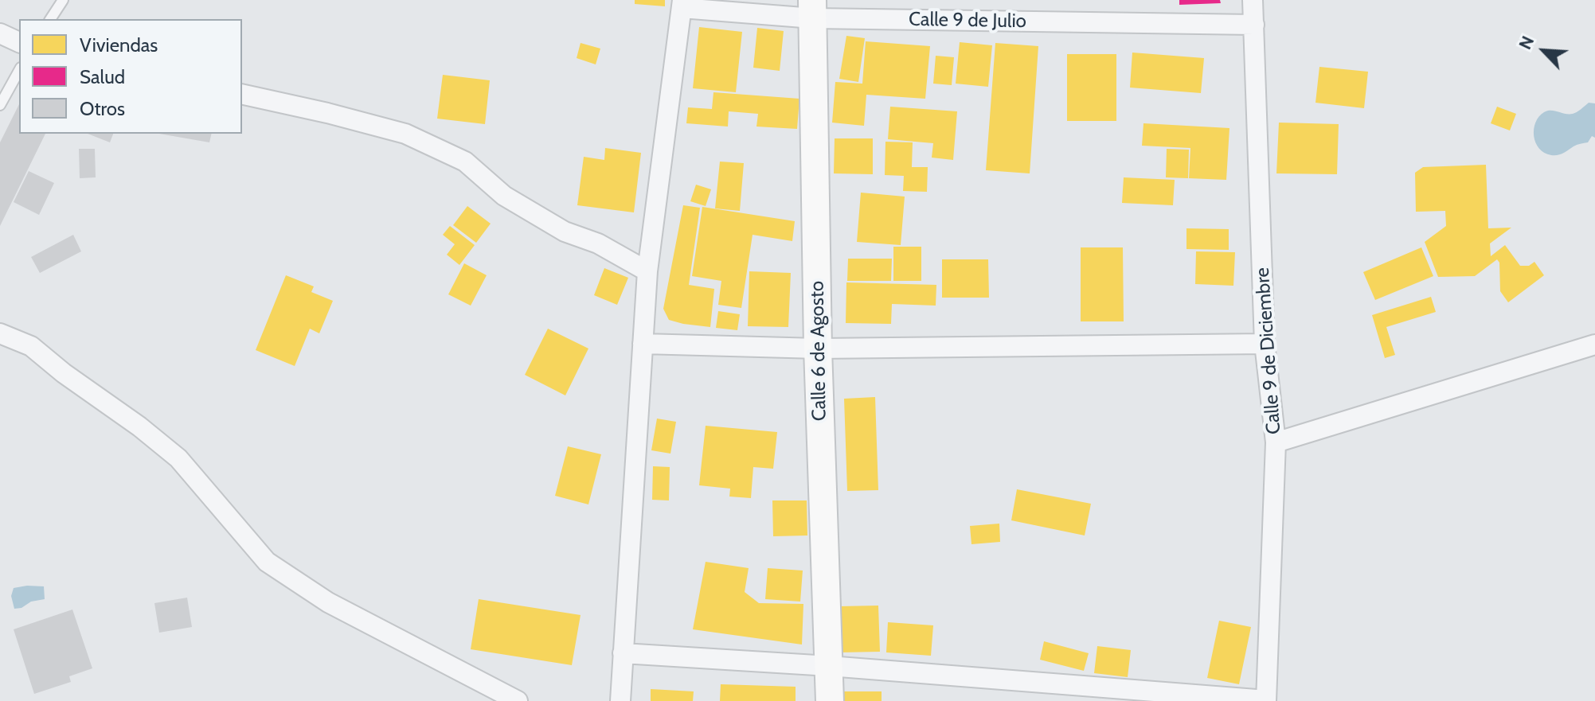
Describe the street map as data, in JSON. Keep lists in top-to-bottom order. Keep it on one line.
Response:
{"streets":{"main road":["Calle 6 de Agosto"],"street":["Calle 9 de Julio","Calle 9 de Diciembre"]},"crossings":[["Calle 9 de Julio","Calle 6 de Agosto"],["Calle 9 de Julio","Calle 9 de Diciembre"]],"legend":["Viviendas","Salud","Otros"],"north":"top left"}
